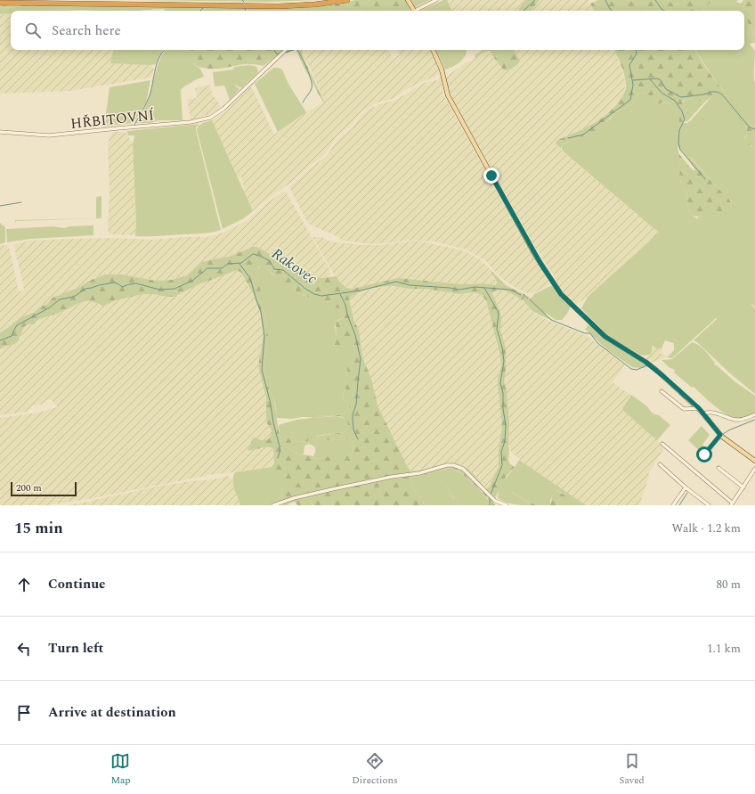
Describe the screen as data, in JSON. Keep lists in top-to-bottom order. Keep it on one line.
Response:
{"streets":{"street":["HŘBITOVNÍ"]},"water":["Rakovec"],"scale_bar":"200 m","page":{"search":"Search here","scale":"200 m","heading":["15 min","Walk · 1.2 km"],"list":[["Continue","80 m"],["Turn left","1.1 km"],"Arrive at destination"],"nav":["Map","Directions","Saved"]}}
